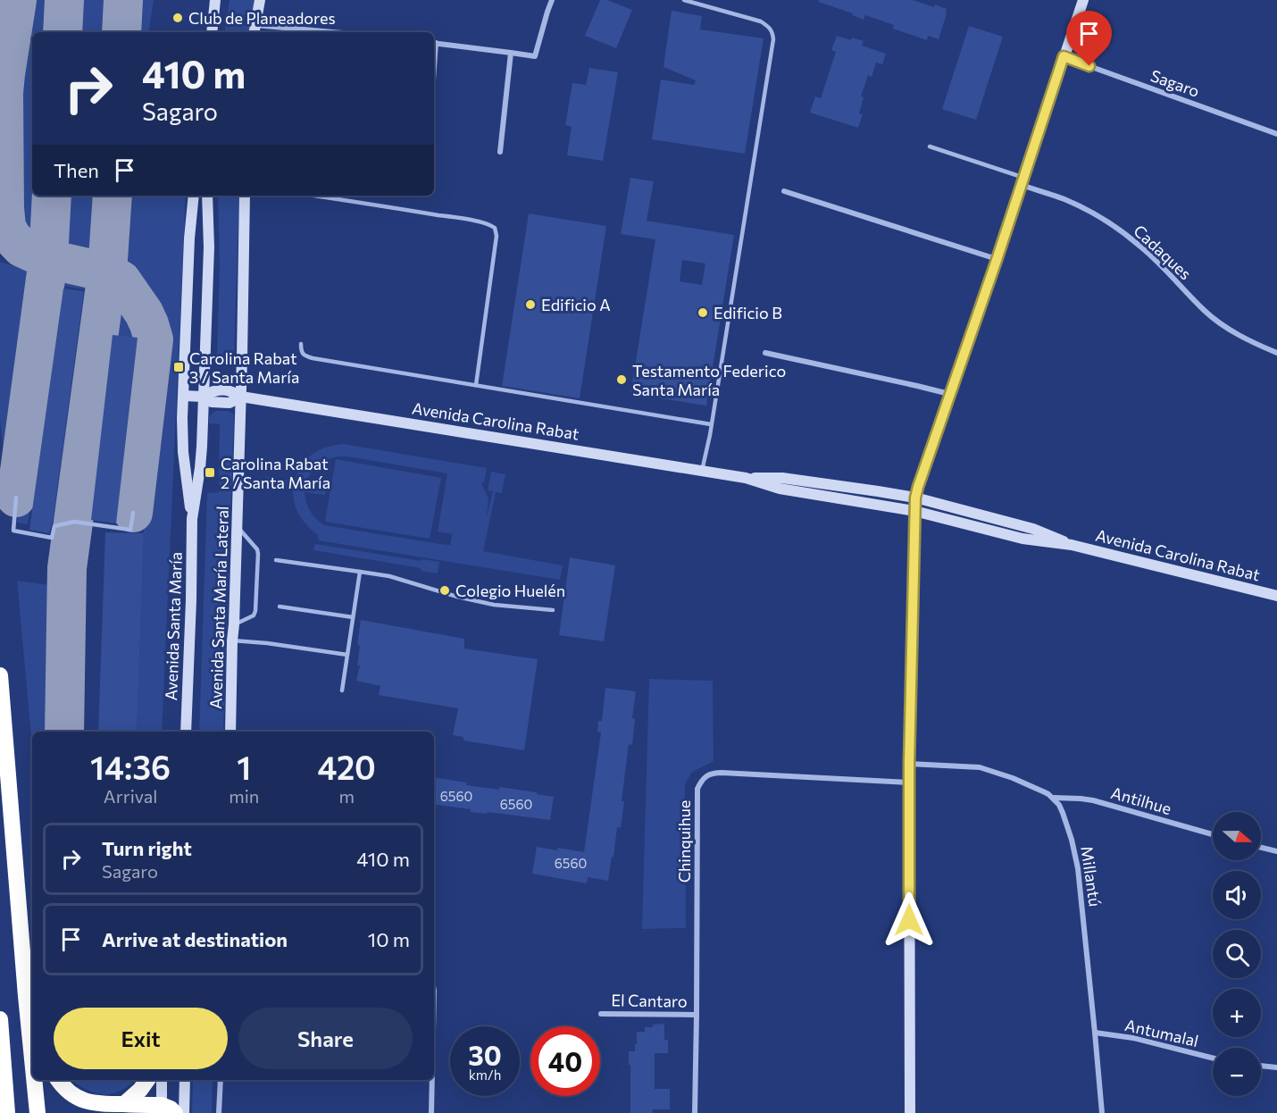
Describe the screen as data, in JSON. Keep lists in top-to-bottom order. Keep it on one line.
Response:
{"streets":{"street":["Sagaro","Cadaques","Avenida Carolina Rabat","Avenida Santa María Lateral","Avenida Santa María","Antilhue","Chinquihue","Millantú","El Cantaro","Antumalal"]},"crossings":[["Avenida Carolina Rabat","Avenida Santa María Lateral"],["Avenida Carolina Rabat","Avenida Santa María"],["Antilhue","Millantú"],["Chinquihue","El Cantaro"],["Millantú","Antumalal"]],"places":{"other":["Club de Planeadores","Edificio A","Edificio B","Testamento Federico Santa María","Colegio Huelén"],"transit":["Carolina Rabat 3 / Santa María","Carolina Rabat 2 / Santa María"]},"house_numbers":["6560","6560","6560"],"north":"right","page":{"turn":["410 m","Sagaro"],"then":"Then","eta":["14:36","Arrival","1","min","420","m"],"map_buttons":["+","−"],"list":[{"name":"Turn right","note":"Sagaro","value":"410 m"},{"name":"Arrive at destination","value":"10 m"}],"buttons":["Exit","Share"],"speed":"30 km/h","limit":"40"}}
